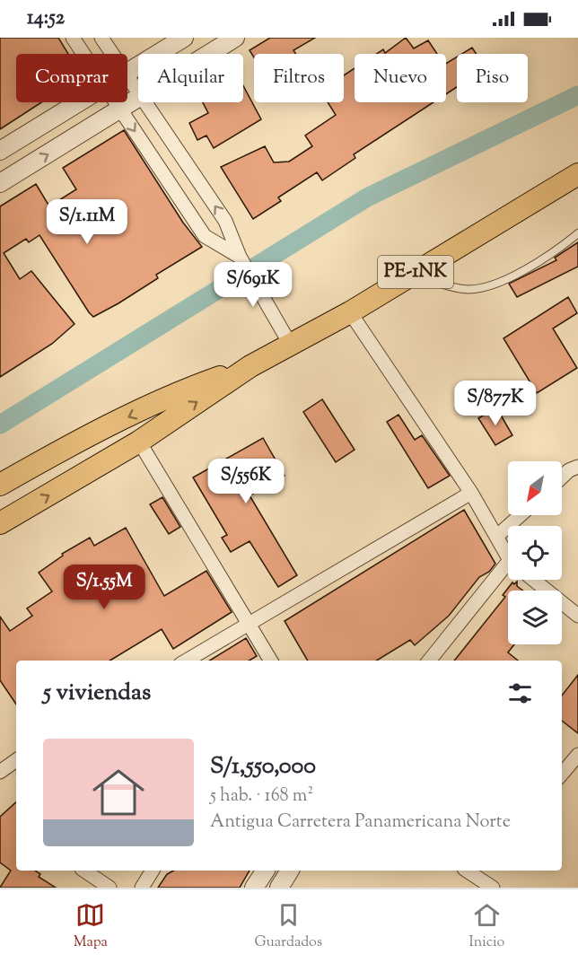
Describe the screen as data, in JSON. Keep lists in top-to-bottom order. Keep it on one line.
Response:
{"streets":{"main road":["PE-1NK"]},"north":"bottom left","page":{"status":"14:52","chip":["Comprar","Alquilar","Filtros","Nuevo","Piso"],"price":["S/1.11M","S/691K","S/877K","S/556K","S/1.55M"],"heading":"5 viviendas","list":[{"name":"S/1,550,000","note":"5 hab. · 168 m² · Antigua Carretera Panamericana Norte"}],"tabs":["Mapa","Guardados","Inicio"]}}
